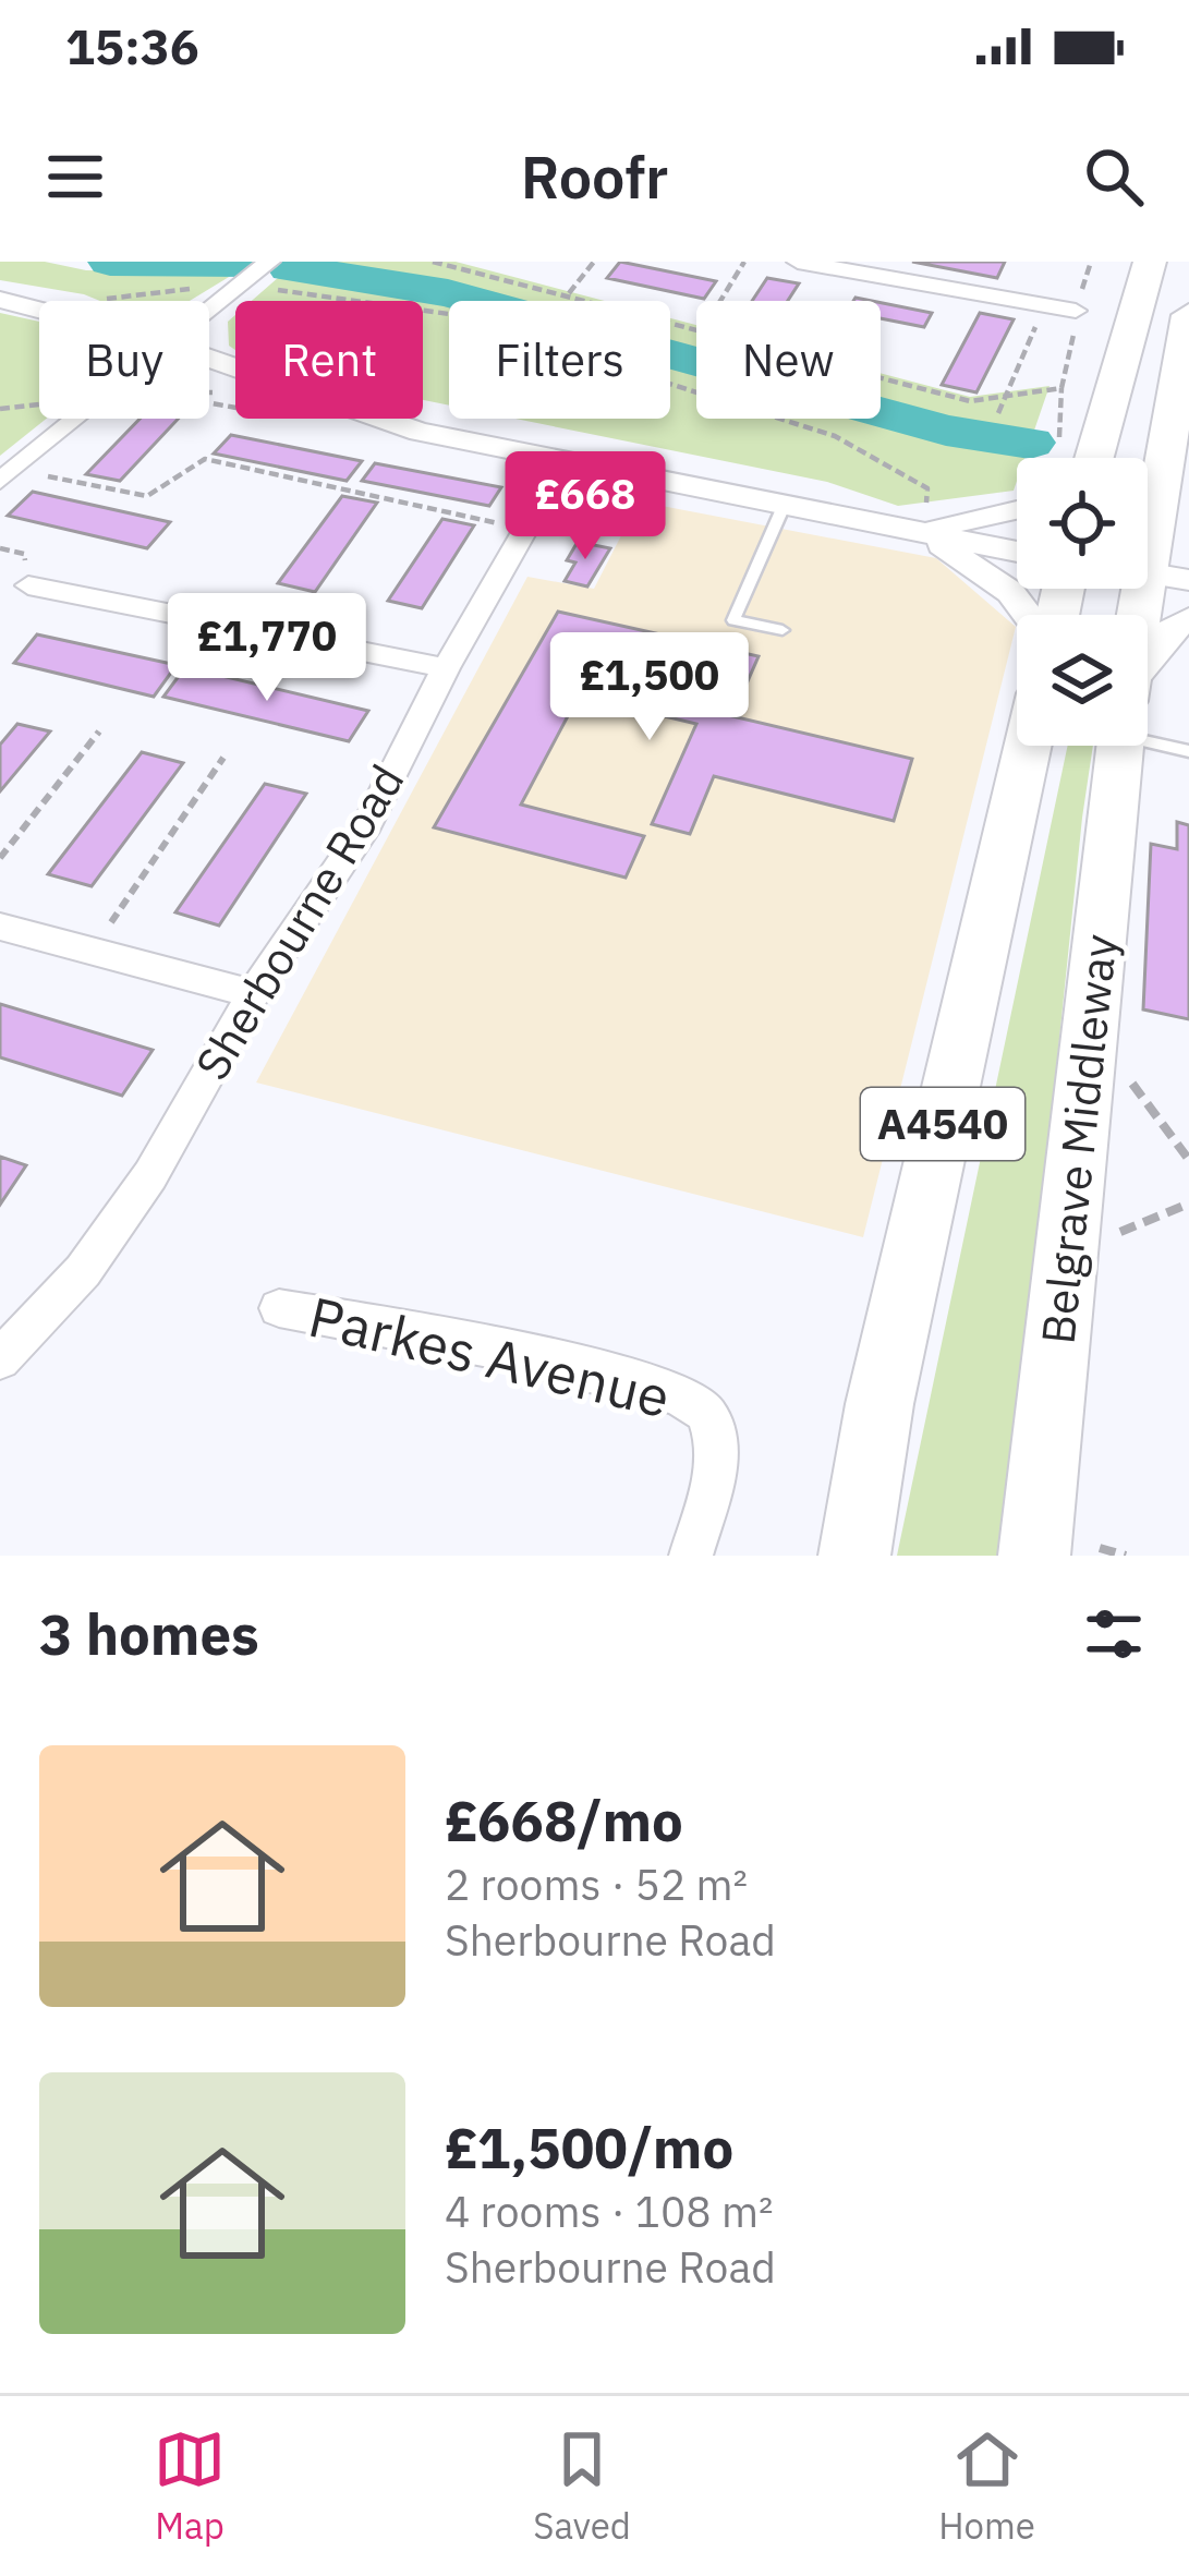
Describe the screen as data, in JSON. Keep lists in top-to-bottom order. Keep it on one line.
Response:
{"streets":{"highway":["A4540","Belgrave Middleway"],"street":["Sherbourne Road","Parkes Avenue"]},"page":{"status":"15:36","header":"Roofr","chip":["Buy","Rent","Filters","New"],"price":["£668","£1,770","£1,500"],"heading":"3 homes","list":[{"name":"£668/mo","note":"2 rooms · 52 m² · Sherbourne Road"},{"name":"£1,500/mo","note":"4 rooms · 108 m² · Sherbourne Road"}],"tabs":["Map","Saved","Home"]}}
